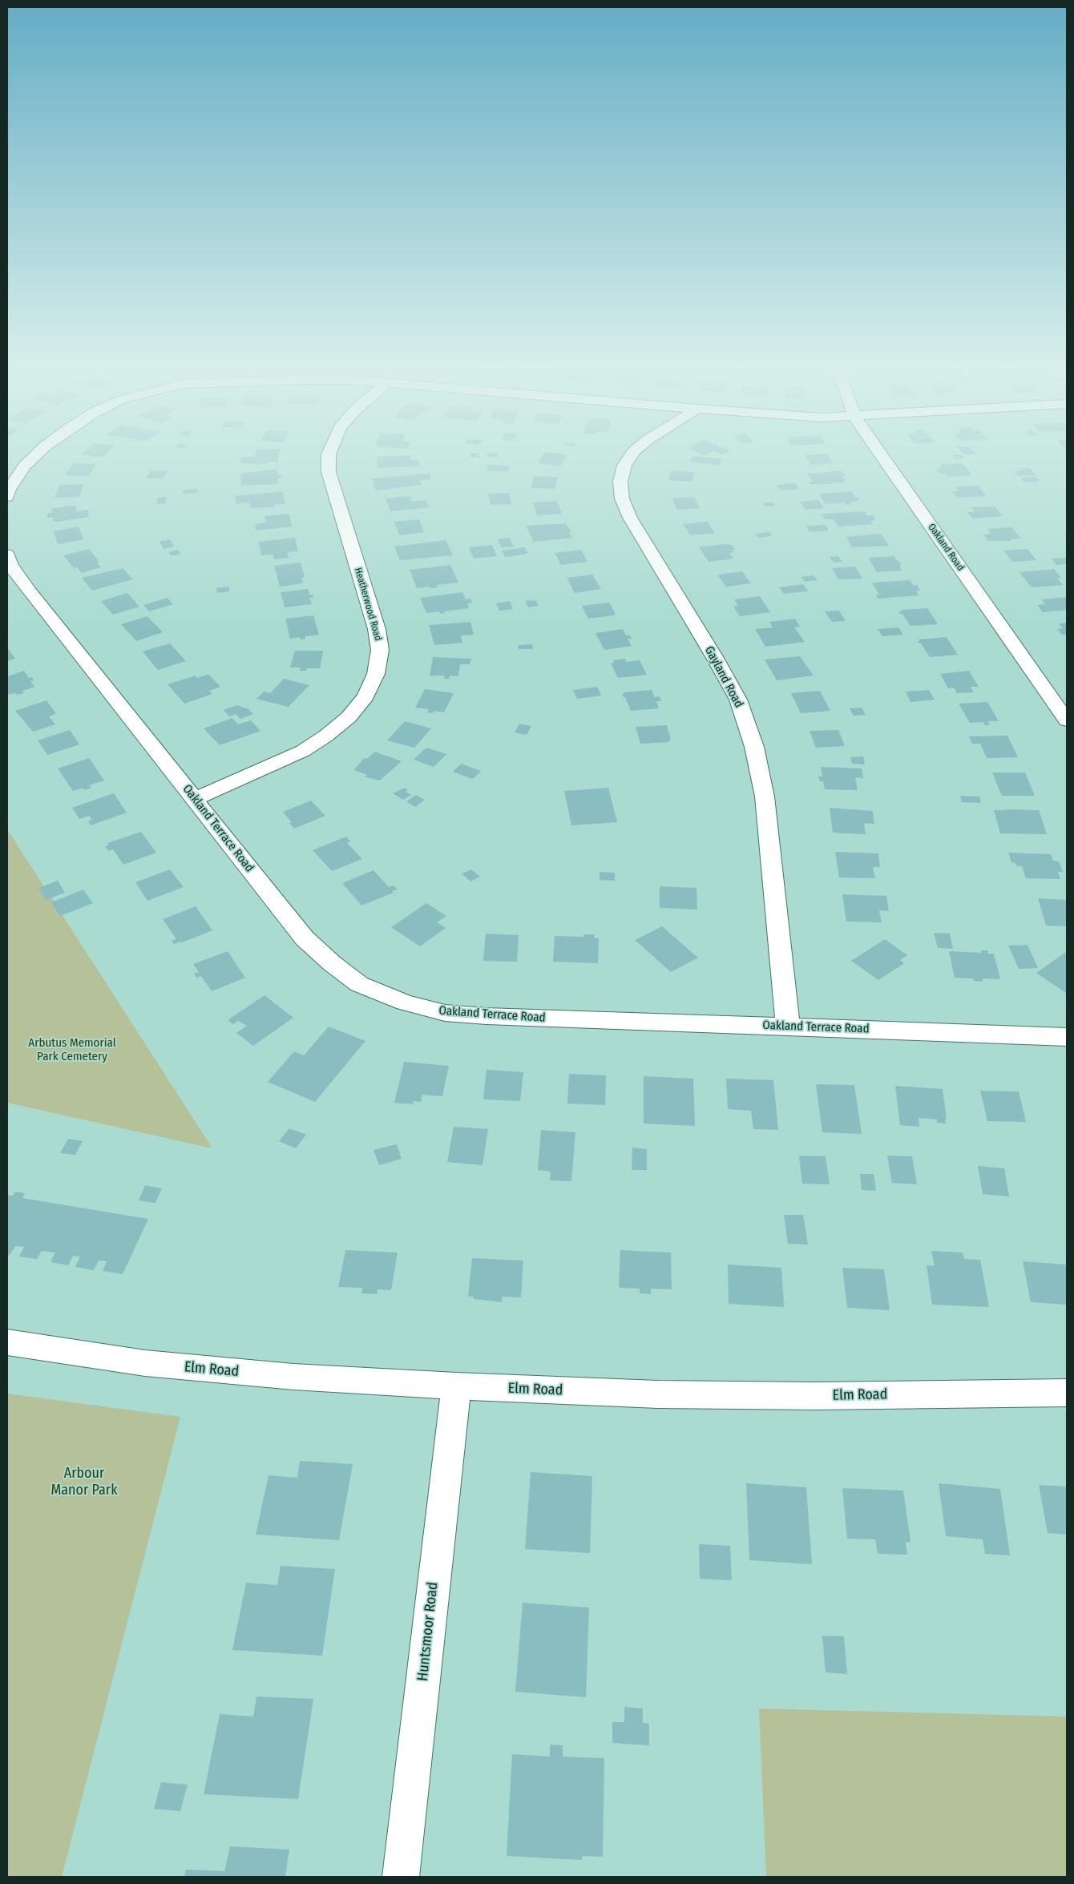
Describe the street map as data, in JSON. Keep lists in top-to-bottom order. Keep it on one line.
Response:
{"streets":{"street":["Oakland Road","Heatherwood Road","Gayland Road","Oakland Terrace Road","Elm Road","Huntsmoor Road"]},"crossings":[["Heatherwood Road","Oakland Terrace Road"],["Gayland Road","Oakland Terrace Road"],["Elm Road","Huntsmoor Road"]],"parks":["Arbutus Memorial Park Cemetery","Arbour Manor Park"]}
